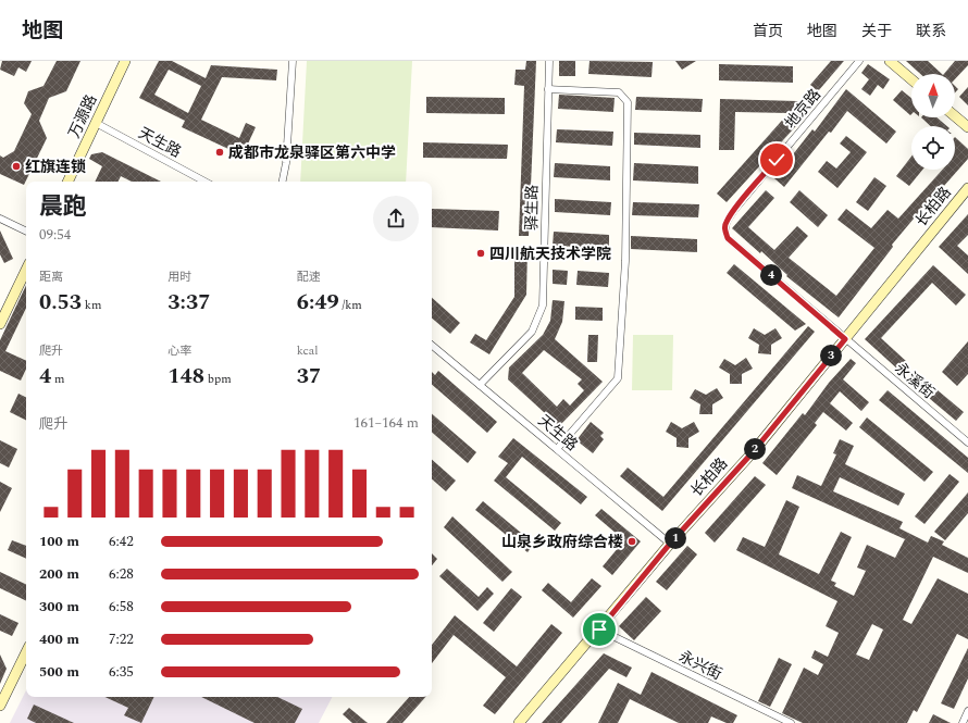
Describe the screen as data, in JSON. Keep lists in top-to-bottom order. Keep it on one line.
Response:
{"streets":{"street":["地京路","万源路","天生路","长柏路","驿生路","永溪街","永兴街"]},"crossings":[["地京路","长柏路"],["地京路","永溪街"],["万源路","天生路"],["天生路","长柏路"],["天生路","驿生路"],["长柏路","永溪街"],["长柏路","永兴街"]],"places":["成都市龙泉驿区第六中学","红旗连锁","四川航天技术学院","山泉乡政府综合楼"],"north":"top","page":{"header":"地图","nav":["首页","地图","关于","联系"],"heading":["晨跑","09:54"],"stats":[["距离","0.53 km"],["用时","3:37"],["配速","6:49 /km"],["爬升","4 m"],["心率","148 bpm"],["kcal","37"]],"pins":["4","3","2","1"],"chart":["爬升","161–164 m"],"list":[{"name":"100 m","note":"6:42"},{"name":"200 m","note":"6:28"},{"name":"300 m","note":"6:58"},{"name":"400 m","note":"7:22"},{"name":"500 m","note":"6:35"}]}}
